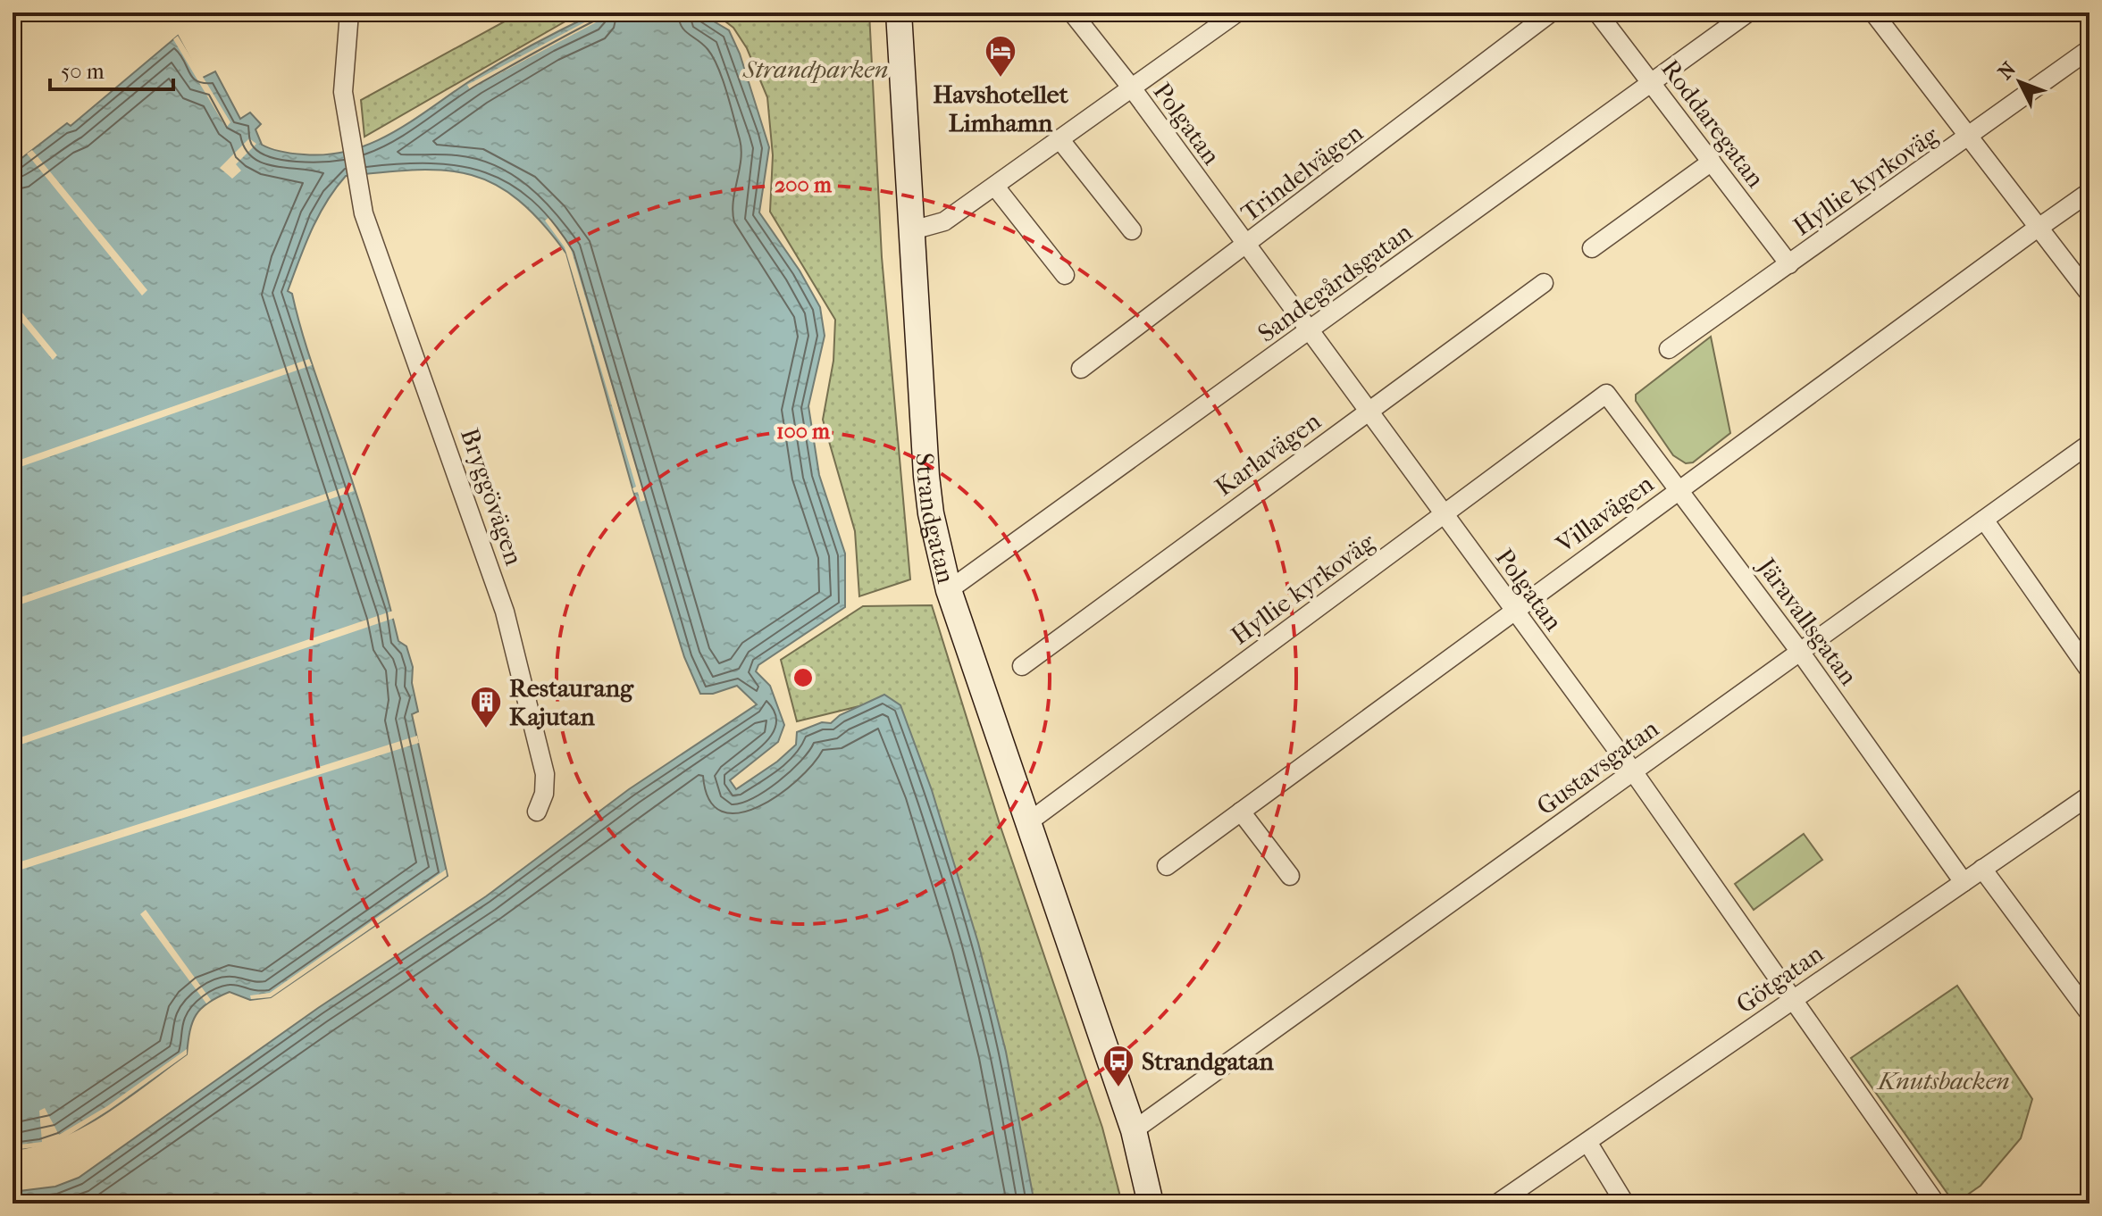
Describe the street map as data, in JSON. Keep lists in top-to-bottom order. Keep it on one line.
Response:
{"streets":{"street":["Polgatan","Roddaregatan","Trindelvägen","Hyllie kyrkoväg","Sandegårdsgatan","Karlavägen","Bryggövägen","Villavägen","Strandgatan","Järavallsgatan","Gustavsgatan","Götgatan"]},"crossings":[["Polgatan","Trindelvägen"],["Polgatan","Hyllie kyrkoväg"],["Polgatan","Sandegårdsgatan"],["Polgatan","Karlavägen"],["Polgatan","Villavägen"],["Polgatan","Gustavsgatan"],["Polgatan","Götgatan"],["Roddaregatan","Hyllie kyrkoväg"],["Roddaregatan","Sandegårdsgatan"],["Hyllie kyrkoväg","Strandgatan"],["Hyllie kyrkoväg","Järavallsgatan"],["Sandegårdsgatan","Strandgatan"],["Villavägen","Järavallsgatan"],["Strandgatan","Gustavsgatan"],["Järavallsgatan","Gustavsgatan"],["Järavallsgatan","Götgatan"]],"parks":["Strandparken","Knutsbacken"],"places":{"hotel":["Havshotellet Limhamn"],"building":["Restaurang Kajutan"],"bus stop":["Strandgatan"]},"scale_bar":"50 m","north":"top left","rings":["200 m","100 m"]}
